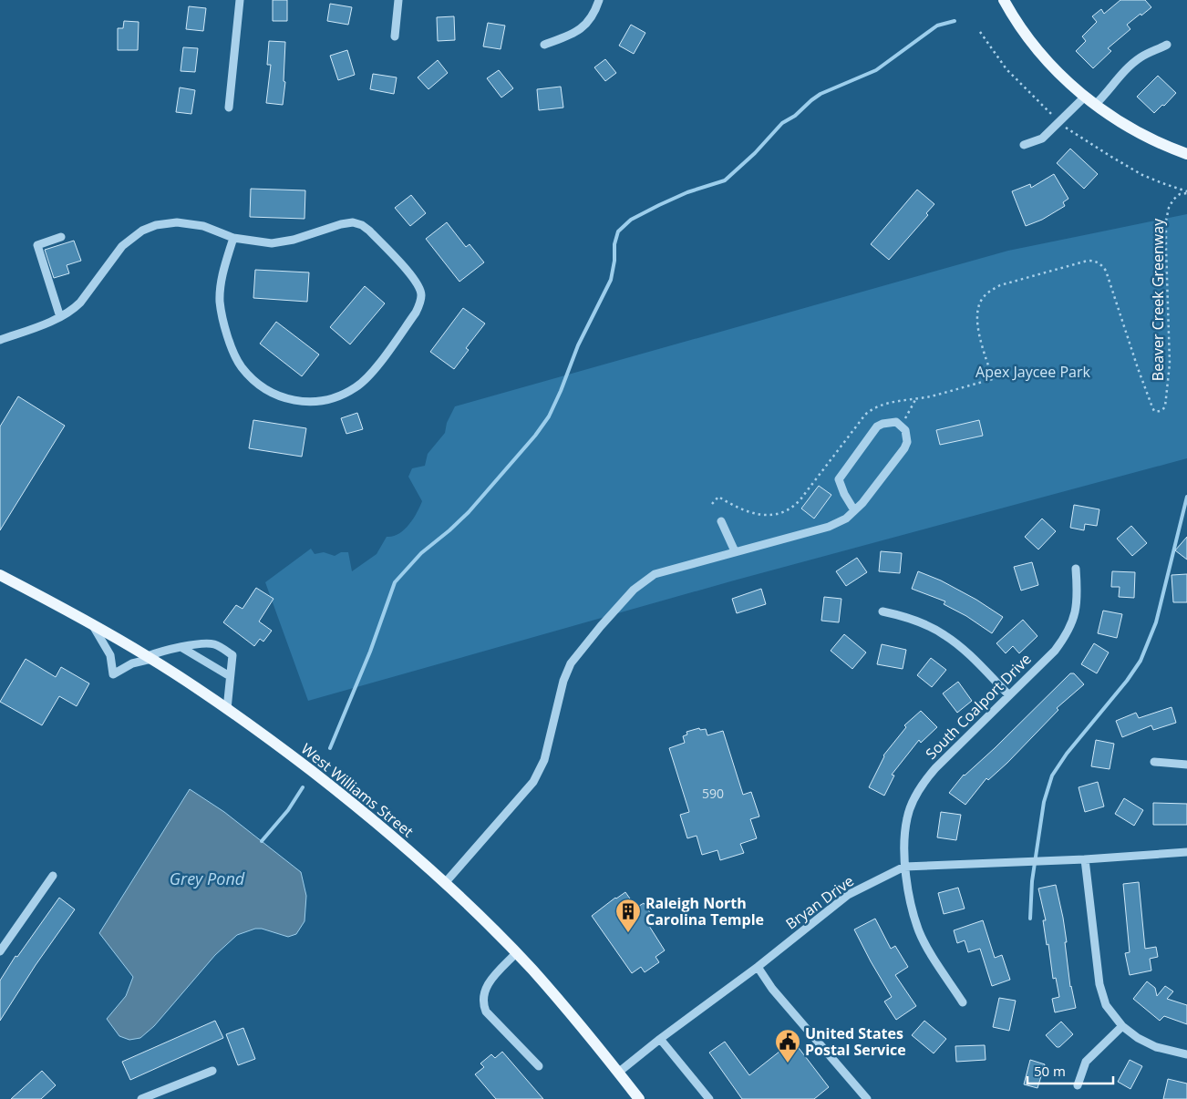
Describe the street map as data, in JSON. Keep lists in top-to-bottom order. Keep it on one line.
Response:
{"streets":{"main road":["West Williams Street"],"street":["South Coalport Drive","Bryan Drive"],"path":["Beaver Creek Greenway"]},"crossings":[["South Coalport Drive","Bryan Drive"],["West Williams Street","Bryan Drive"]],"water":["Grey Pond"],"parks":["Apex Jaycee Park"],"places":{"building":["Raleigh North Carolina Temple"],"public building":["United States Postal Service"]},"house_numbers":["590"],"scale_bar":"50 m"}
